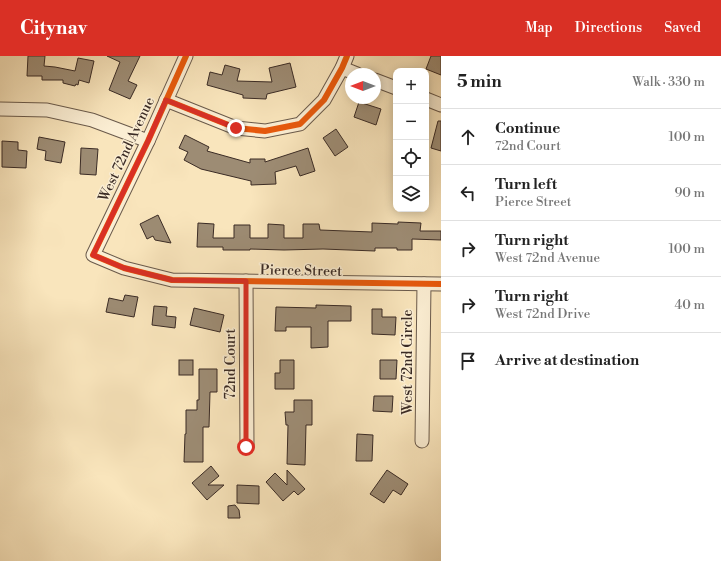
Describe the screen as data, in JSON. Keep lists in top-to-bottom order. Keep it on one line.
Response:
{"streets":{"street":["West 72nd Avenue","Pierce Street","West 72nd Circle","72nd Court"]},"crossings":[["West 72nd Avenue","Pierce Street"],["Pierce Street","West 72nd Circle"],["Pierce Street","72nd Court"]],"north":"left","page":{"header":"Citynav","nav":["Map","Directions","Saved"],"heading":["5 min","Walk · 330 m"],"map_buttons":["+","−"],"list":[["Continue","72nd Court","100 m"],["Turn left","Pierce Street","90 m"],["Turn right","West 72nd Avenue","100 m"],["Turn right","West 72nd Drive","40 m"],"Arrive at destination"]}}
